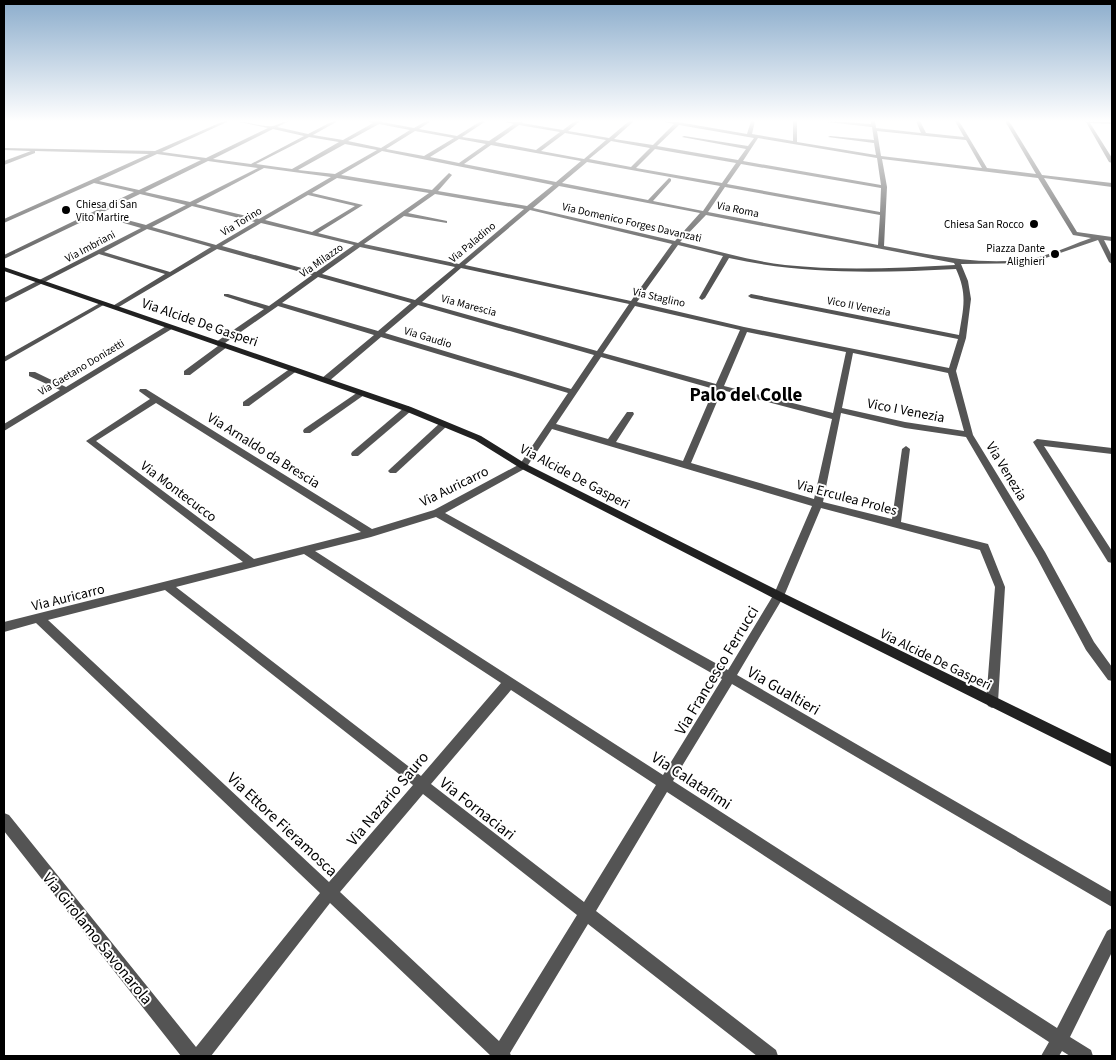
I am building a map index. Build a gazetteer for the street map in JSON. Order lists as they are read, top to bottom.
{
  "streets": {
    "street": [
      "Via Roma",
      "Via Torino",
      "Via Domenico Forges Davanzati",
      "Via Paladino",
      "Via Imbriani",
      "Via Milazzo",
      "Via Staglino",
      "Via Marescia",
      "Vico II Venezia",
      "Via Alcide De Gasperi",
      "Via Gaudio",
      "Via Gaetano Donizetti",
      "Vico I Venezia",
      "Via Arnaldo da Brescia",
      "Via Venezia",
      "Via Auricarro",
      "Via Montecucco",
      "Via Erculea Proles",
      "Via Francesco Ferrucci",
      "Via Gualtieri",
      "Via Calatafimi",
      "Via Nazario Sauro",
      "Via Fornaciari",
      "Via Ettore Fieramosca",
      "Via Girolamo Savonarola"
    ]
  },
  "crossings": [
    ["Via Roma", "Via Paladino"],
    ["Via Roma", "Via Auricarro"],
    ["Via Torino", "Via Domenico Forges Davanzati"],
    ["Via Torino", "Via Staglino"],
    ["Via Torino", "Via Marescia"],
    ["Via Torino", "Via Alcide De Gasperi"],
    ["Via Domenico Forges Davanzati", "Via Paladino"],
    ["Via Domenico Forges Davanzati", "Via Milazzo"],
    ["Via Domenico Forges Davanzati", "Via Auricarro"],
    ["Via Paladino", "Via Staglino"],
    ["Via Paladino", "Via Marescia"],
    ["Via Paladino", "Via Alcide De Gasperi"],
    ["Via Paladino", "Via Gaudio"],
    ["Via Imbriani", "Via Staglino"],
    ["Via Imbriani", "Via Marescia"],
    ["Via Imbriani", "Via Alcide De Gasperi"],
    ["Via Milazzo", "Via Staglino"],
    ["Via Milazzo", "Via Marescia"],
    ["Via Milazzo", "Via Alcide De Gasperi"],
    ["Via Milazzo", "Via Gaudio"],
    ["Via Staglino", "Via Venezia"],
    ["Via Staglino", "Via Auricarro"],
    ["Via Staglino", "Via Francesco Ferrucci"],
    ["Via Marescia", "Vico I Venezia"],
    ["Via Marescia", "Via Auricarro"],
    ["Via Marescia", "Via Francesco Ferrucci"],
    ["Via Alcide De Gasperi", "Via Gaetano Donizetti"],
    ["Via Alcide De Gasperi", "Via Auricarro"],
    ["Via Alcide De Gasperi", "Via Erculea Proles"],
    ["Via Alcide De Gasperi", "Via Francesco Ferrucci"],
    ["Via Gaudio", "Via Auricarro"],
    ["Vico I Venezia", "Via Venezia"],
    ["Vico I Venezia", "Via Francesco Ferrucci"],
    ["Via Arnaldo da Brescia", "Via Auricarro"],
    ["Via Arnaldo da Brescia", "Via Montecucco"],
    ["Via Auricarro", "Via Montecucco"],
    ["Via Auricarro", "Via Erculea Proles"],
    ["Via Auricarro", "Via Gualtieri"],
    ["Via Auricarro", "Via Calatafimi"],
    ["Via Auricarro", "Via Fornaciari"],
    ["Via Auricarro", "Via Ettore Fieramosca"],
    ["Via Erculea Proles", "Via Francesco Ferrucci"],
    ["Via Francesco Ferrucci", "Via Gualtieri"],
    ["Via Francesco Ferrucci", "Via Calatafimi"],
    ["Via Francesco Ferrucci", "Via Fornaciari"],
    ["Via Francesco Ferrucci", "Via Ettore Fieramosca"],
    ["Via Calatafimi", "Via Nazario Sauro"],
    ["Via Nazario Sauro", "Via Fornaciari"],
    ["Via Nazario Sauro", "Via Ettore Fieramosca"]
  ],
  "districts": ["Palo del Colle"],
  "places": ["Chiesa di San Vito Martire", "Chiesa San Rocco", "Piazza Dante Alighieri"]
}
